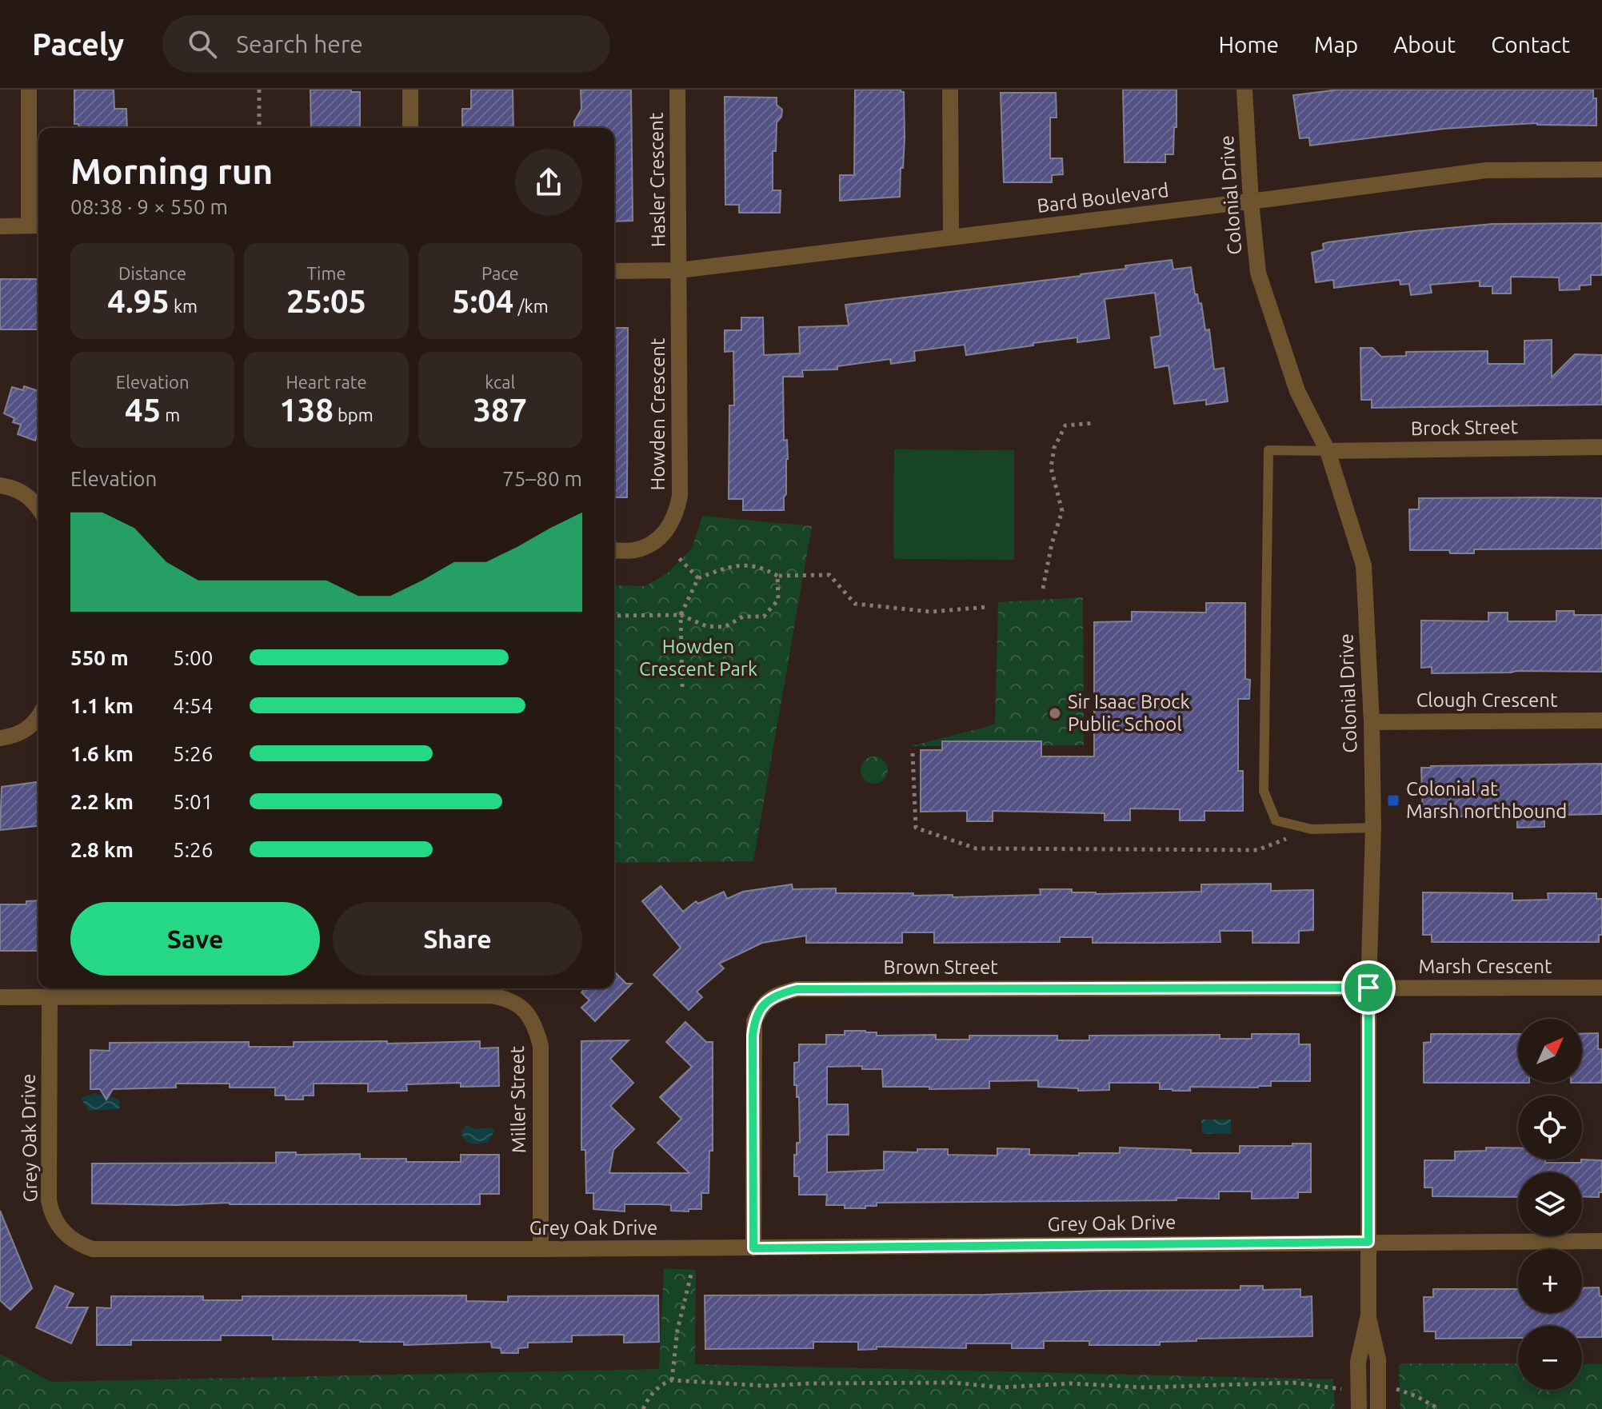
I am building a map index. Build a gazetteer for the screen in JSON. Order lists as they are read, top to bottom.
{
  "streets": {
    "street": [
      "Hasler Crescent",
      "Colonial Drive",
      "Bard Boulevard",
      "Howden Crescent",
      "Brock Street",
      "Clough Crescent",
      "Marsh Crescent",
      "Brown Street",
      "Miller Street",
      "Grey Oak Drive"
    ]
  },
  "crossings": [
    ["Hasler Crescent", "Bard Boulevard"],
    ["Hasler Crescent", "Howden Crescent"],
    ["Colonial Drive", "Bard Boulevard"],
    ["Colonial Drive", "Brock Street"],
    ["Colonial Drive", "Clough Crescent"],
    ["Colonial Drive", "Marsh Crescent"],
    ["Colonial Drive", "Brown Street"],
    ["Colonial Drive", "Grey Oak Drive"],
    ["Bard Boulevard", "Howden Crescent"],
    ["Marsh Crescent", "Brown Street"],
    ["Brown Street", "Grey Oak Drive"],
    ["Miller Street", "Grey Oak Drive"]
  ],
  "parks": ["Howden Crescent Park"],
  "places": {
    "other": ["Sir Isaac Brock Public School"],
    "transit": ["Colonial at Marsh northbound"]
  },
  "north": "top right",
  "page": {
    "header": "Pacely",
    "search": "Search here",
    "nav": [
      "Home",
      "Map",
      "About",
      "Contact"
    ],
    "heading": ["Morning run", "08:38 · 9 × 550 m"],
    "stats": [
      ["Distance", "4.95 km"],
      ["Time", "25:05"],
      ["Pace", "5:04 /km"],
      ["Elevation", "45 m"],
      ["Heart rate", "138 bpm"],
      ["kcal", "387"]
    ],
    "chart": ["Elevation", "75–80 m"],
    "list": [
      {
        "name": "550 m",
        "note": "5:00"
      },
      {
        "name": "1.1 km",
        "note": "4:54"
      },
      {
        "name": "1.6 km",
        "note": "5:26"
      },
      {
        "name": "2.2 km",
        "note": "5:01"
      },
      {
        "name": "2.8 km",
        "note": "5:26"
      }
    ],
    "buttons": ["Save", "Share"],
    "map_buttons": ["+", "−"]
  }
}
